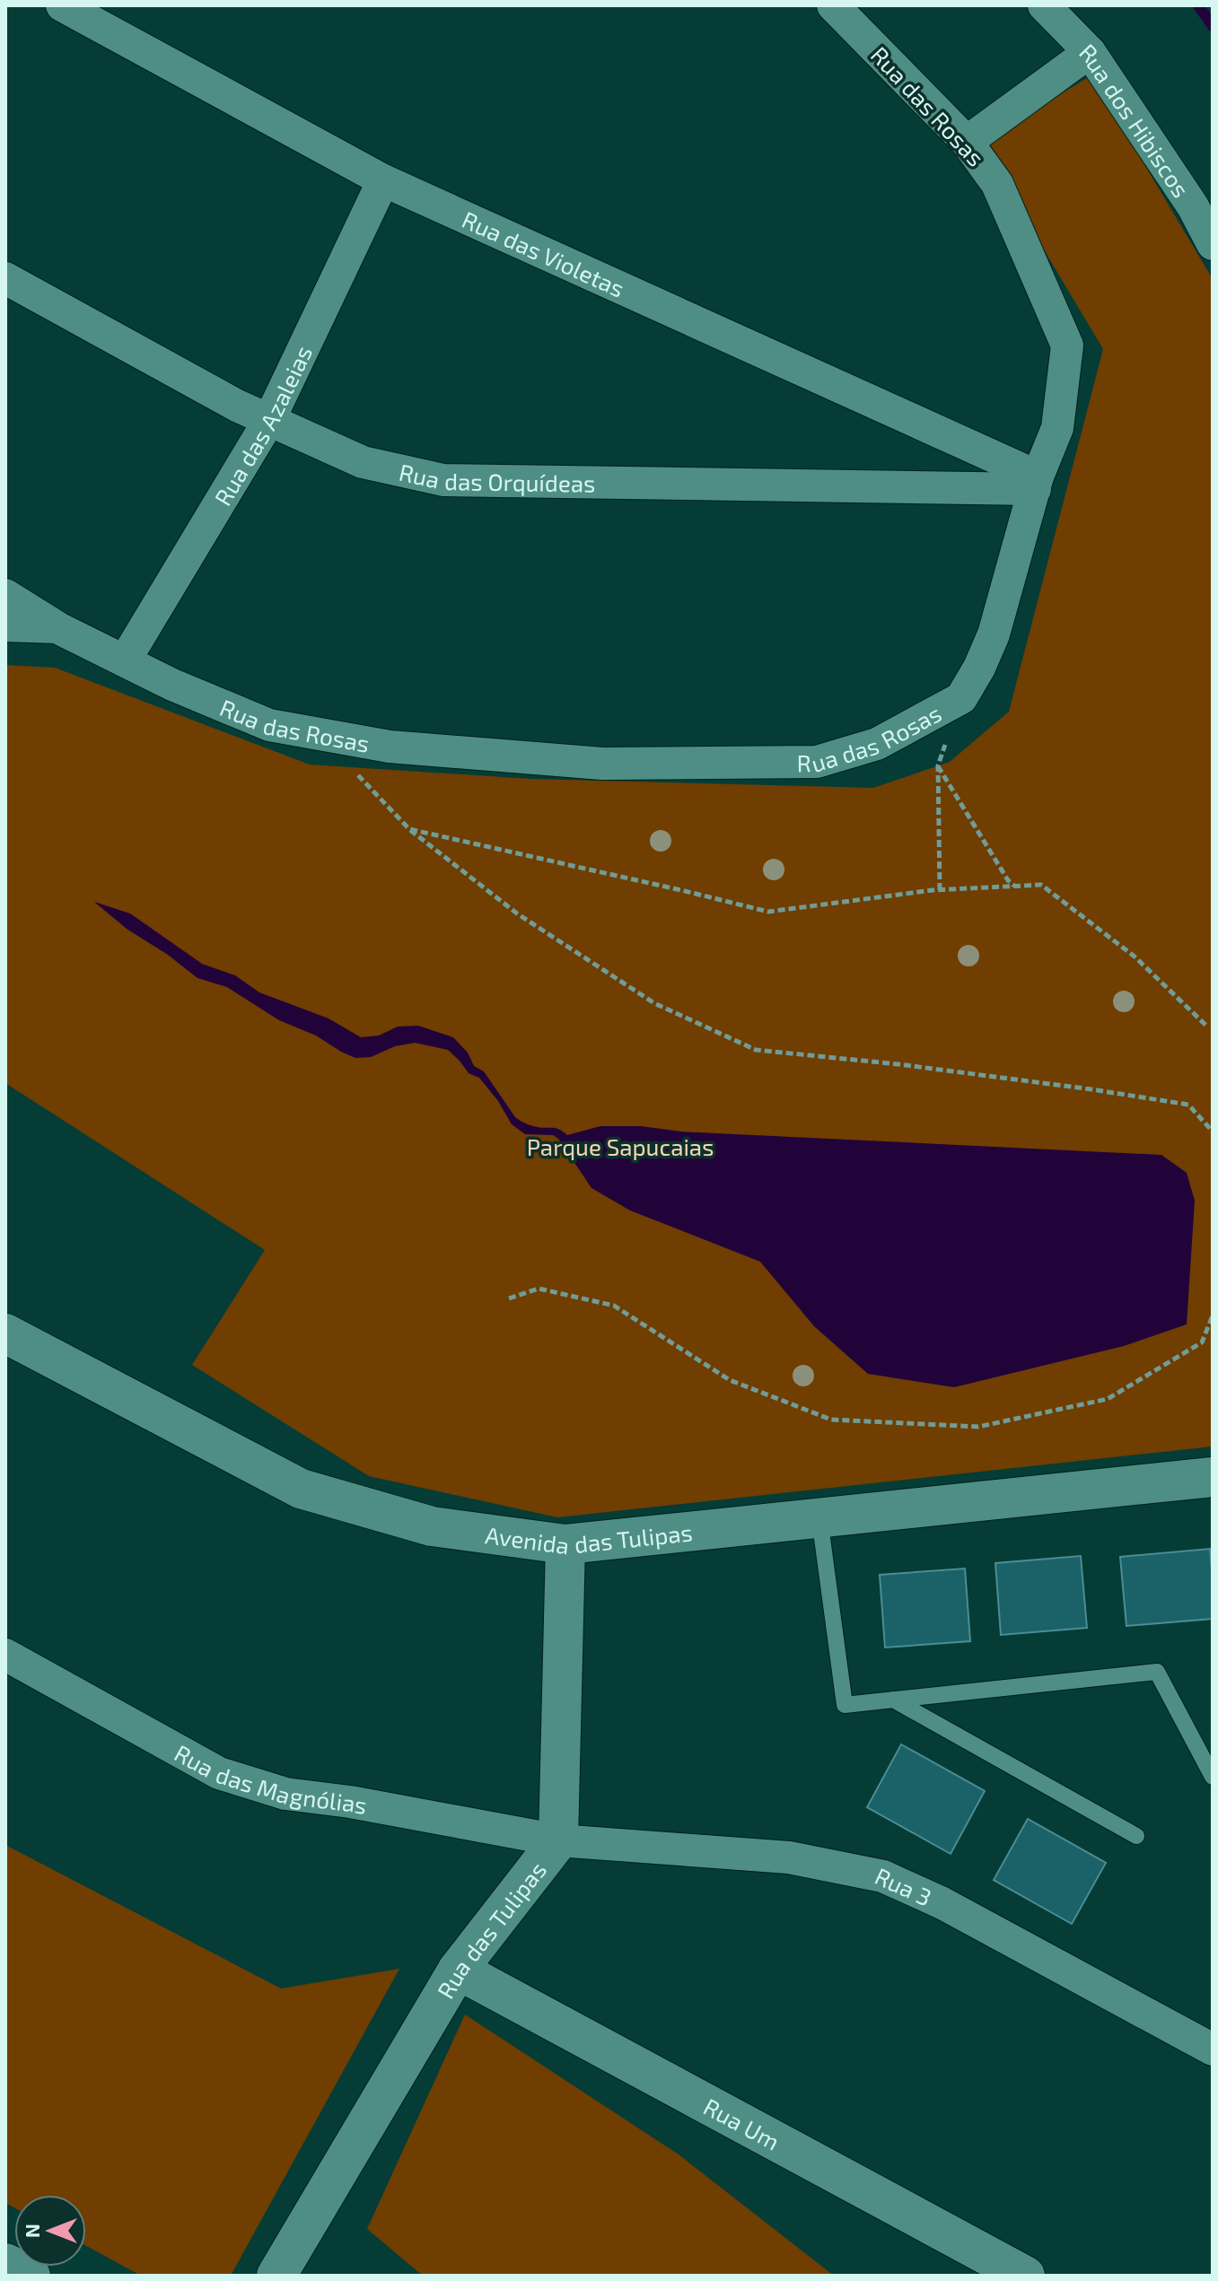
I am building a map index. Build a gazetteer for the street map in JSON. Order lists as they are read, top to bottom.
{
  "streets": {
    "street": [
      "Rua das Rosas",
      "Rua dos Hibiscos",
      "Rua das Violetas",
      "Rua das Azaleias",
      "Rua das Orquídeas",
      "Avenida das Tulipas",
      "Rua das Magnólias",
      "Rua 3",
      "Rua das Tulipas",
      "Rua Um"
    ]
  },
  "crossings": [
    ["Rua das Rosas", "Rua das Violetas"],
    ["Rua das Rosas", "Rua das Azaleias"],
    ["Rua das Rosas", "Rua das Orquídeas"],
    ["Rua das Violetas", "Rua das Azaleias"],
    ["Rua das Violetas", "Rua das Orquídeas"],
    ["Rua das Azaleias", "Rua das Orquídeas"],
    ["Avenida das Tulipas", "Rua das Tulipas"],
    ["Rua das Magnólias", "Rua 3"],
    ["Rua das Magnólias", "Rua das Tulipas"],
    ["Rua 3", "Rua das Tulipas"],
    ["Rua das Tulipas", "Rua Um"]
  ],
  "parks": ["Parque Sapucaias"],
  "north": "left"
}
